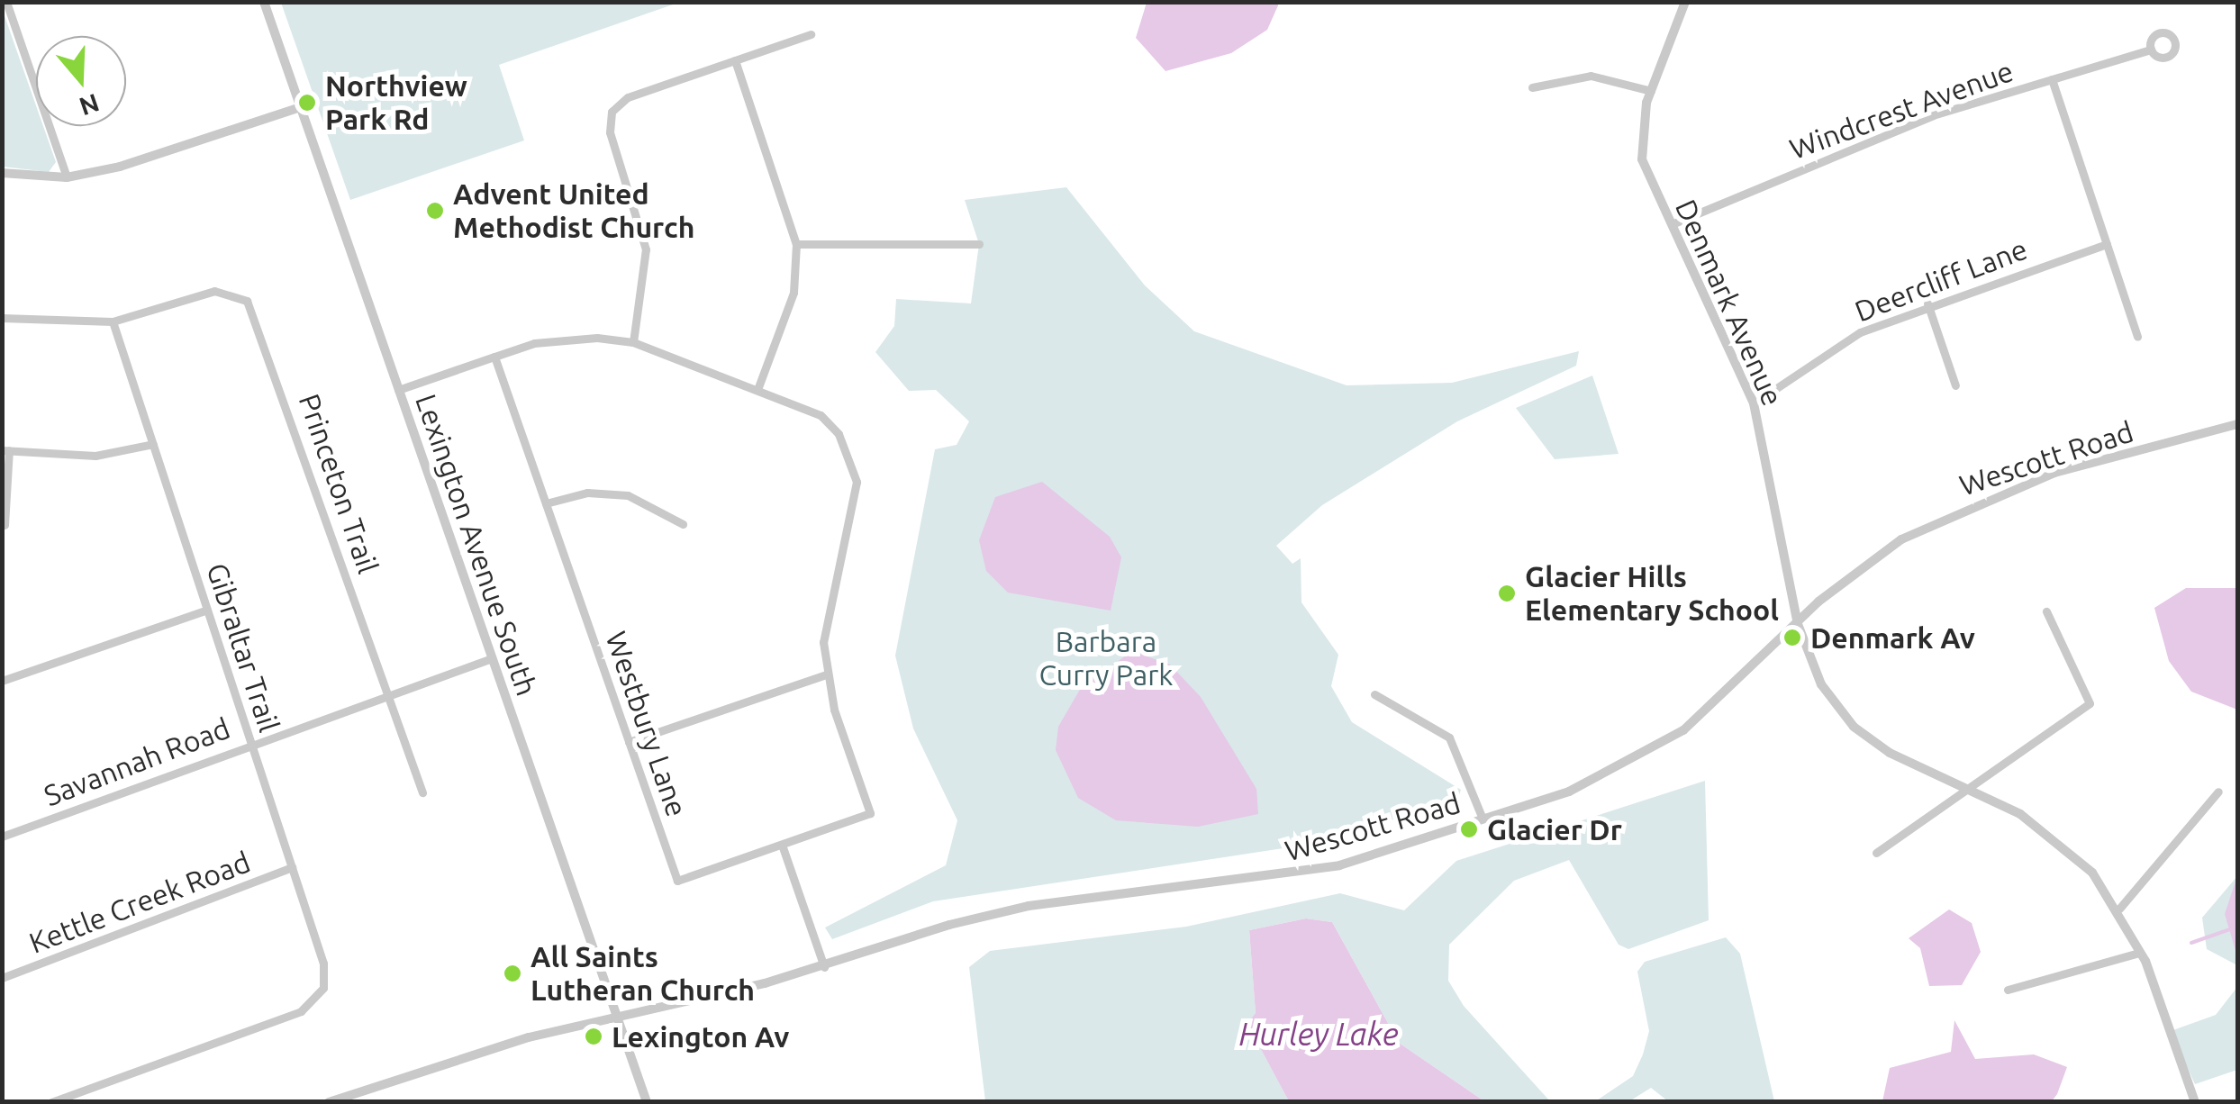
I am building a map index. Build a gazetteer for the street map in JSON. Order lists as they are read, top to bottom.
{
  "streets": {
    "street": [
      "Windcrest Avenue",
      "Deercliff Lane",
      "Denmark Avenue",
      "Wescott Road",
      "Princeton Trail",
      "Lexington Avenue South",
      "Gibraltar Trail",
      "Westbury Lane",
      "Savannah Road",
      "Kettle Creek Road"
    ]
  },
  "crossings": [
    ["Windcrest Avenue", "Denmark Avenue"],
    ["Deercliff Lane", "Denmark Avenue"],
    ["Denmark Avenue", "Wescott Road"],
    ["Wescott Road", "Lexington Avenue South"],
    ["Princeton Trail", "Gibraltar Trail"],
    ["Princeton Trail", "Savannah Road"],
    ["Lexington Avenue South", "Savannah Road"],
    ["Gibraltar Trail", "Savannah Road"],
    ["Gibraltar Trail", "Kettle Creek Road"]
  ],
  "water": ["Hurley Lake"],
  "parks": ["Barbara Curry Park"],
  "places": [
    "Northview Park Rd",
    "Advent United Methodist Church",
    "Glacier Hills Elementary School",
    "Denmark Av",
    "Glacier Dr",
    "All Saints Lutheran Church",
    "Lexington Av"
  ],
  "north": "bottom"
}
